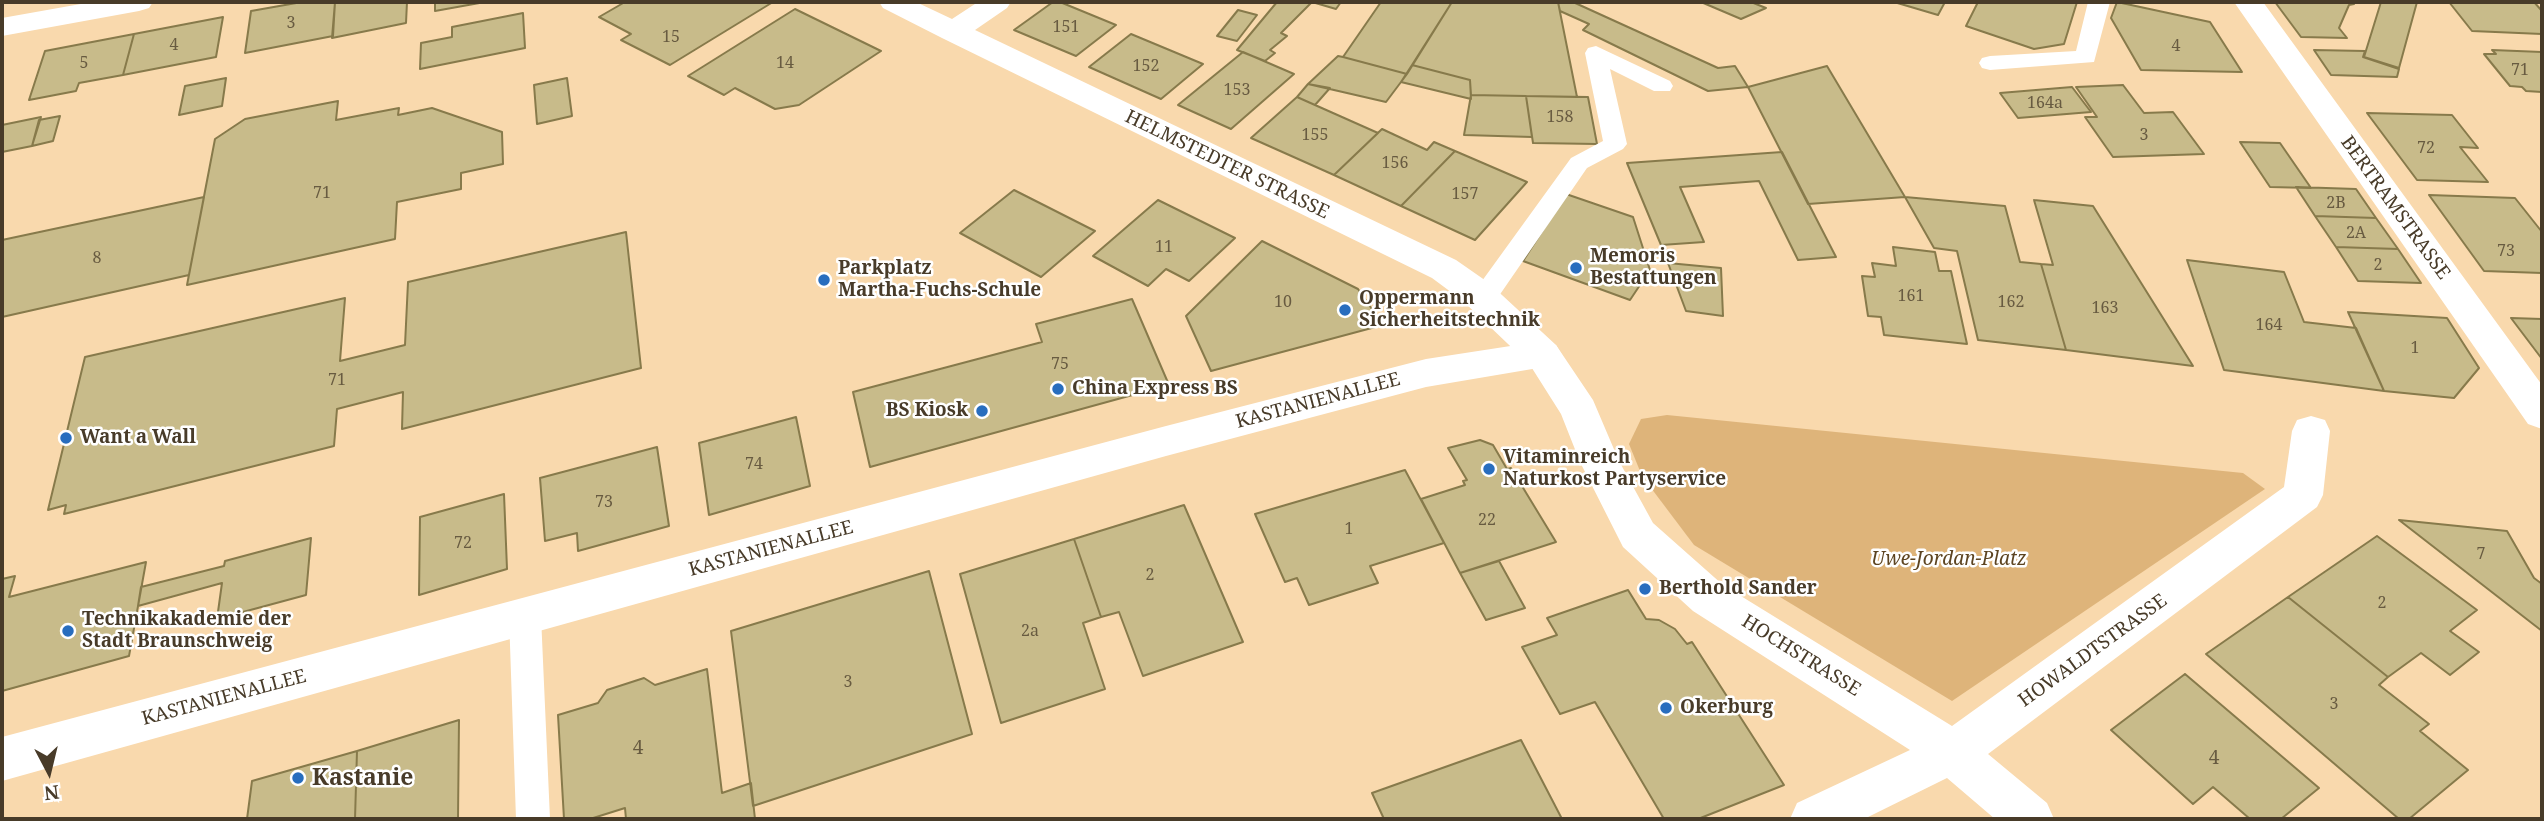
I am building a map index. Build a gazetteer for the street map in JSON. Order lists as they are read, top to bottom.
{
  "streets": {
    "street": [
      "HELMSTEDTER STRASSE",
      "BERTRAMSTRASSE",
      "KASTANIENALLEE",
      "HOWALDTSTRASSE",
      "HOCHSTRASSE"
    ]
  },
  "crossings": [
    ["HELMSTEDTER STRASSE", "KASTANIENALLEE"],
    ["HELMSTEDTER STRASSE", "HOCHSTRASSE"],
    ["KASTANIENALLEE", "HOCHSTRASSE"],
    ["HOWALDTSTRASSE", "HOCHSTRASSE"]
  ],
  "parks": ["Uwe-Jordan-Platz"],
  "places": [
    "Memoris Bestattungen",
    "Parkplatz Martha-Fuchs-Schule",
    "Oppermann Sicherheitstechnik",
    "China Express BS",
    "BS Kiosk",
    "Want a Wall",
    "Vitaminreich Naturkost Partyservice",
    "Berthold Sander",
    "Technikakademie der Stadt Braunschweig",
    "Okerburg",
    "Kastanie"
  ],
  "house_numbers": [
    "3",
    "151",
    "15",
    "4",
    "4",
    "5",
    "14",
    "152",
    "71",
    "153",
    "164a",
    "158",
    "155",
    "3",
    "72",
    "156",
    "71",
    "157",
    "2B",
    "2A",
    "11",
    "73",
    "8",
    "2",
    "161",
    "10",
    "162",
    "163",
    "164",
    "1",
    "75",
    "71",
    "74",
    "73",
    "22",
    "1",
    "72",
    "7",
    "2",
    "2",
    "2a",
    "3",
    "3",
    "4",
    "4"
  ],
  "north": "bottom"
}
